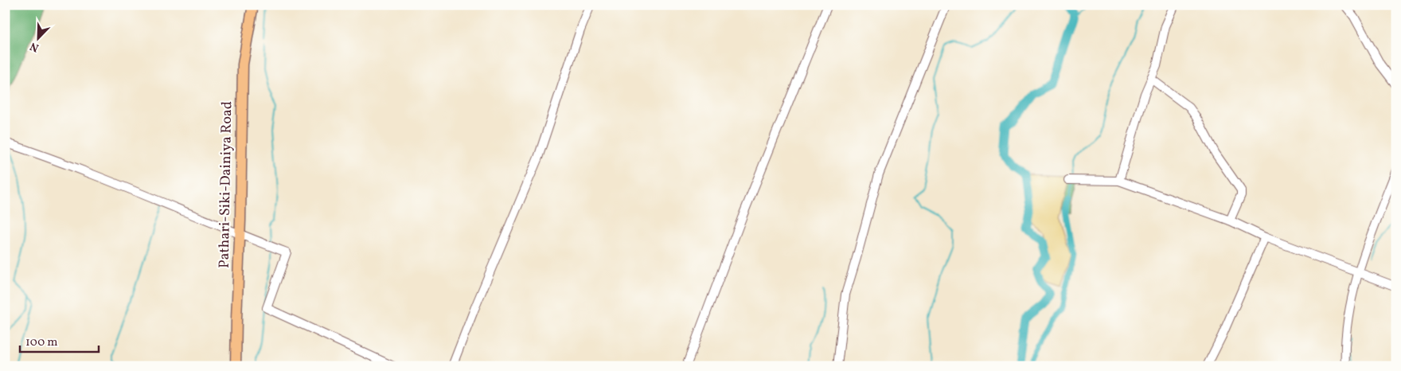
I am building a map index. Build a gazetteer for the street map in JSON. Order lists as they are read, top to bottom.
{
  "streets": {
    "main road": ["Pathari-Siki-Dainiya Road"]
  },
  "scale_bar": "100 m",
  "north": "bottom left"
}
